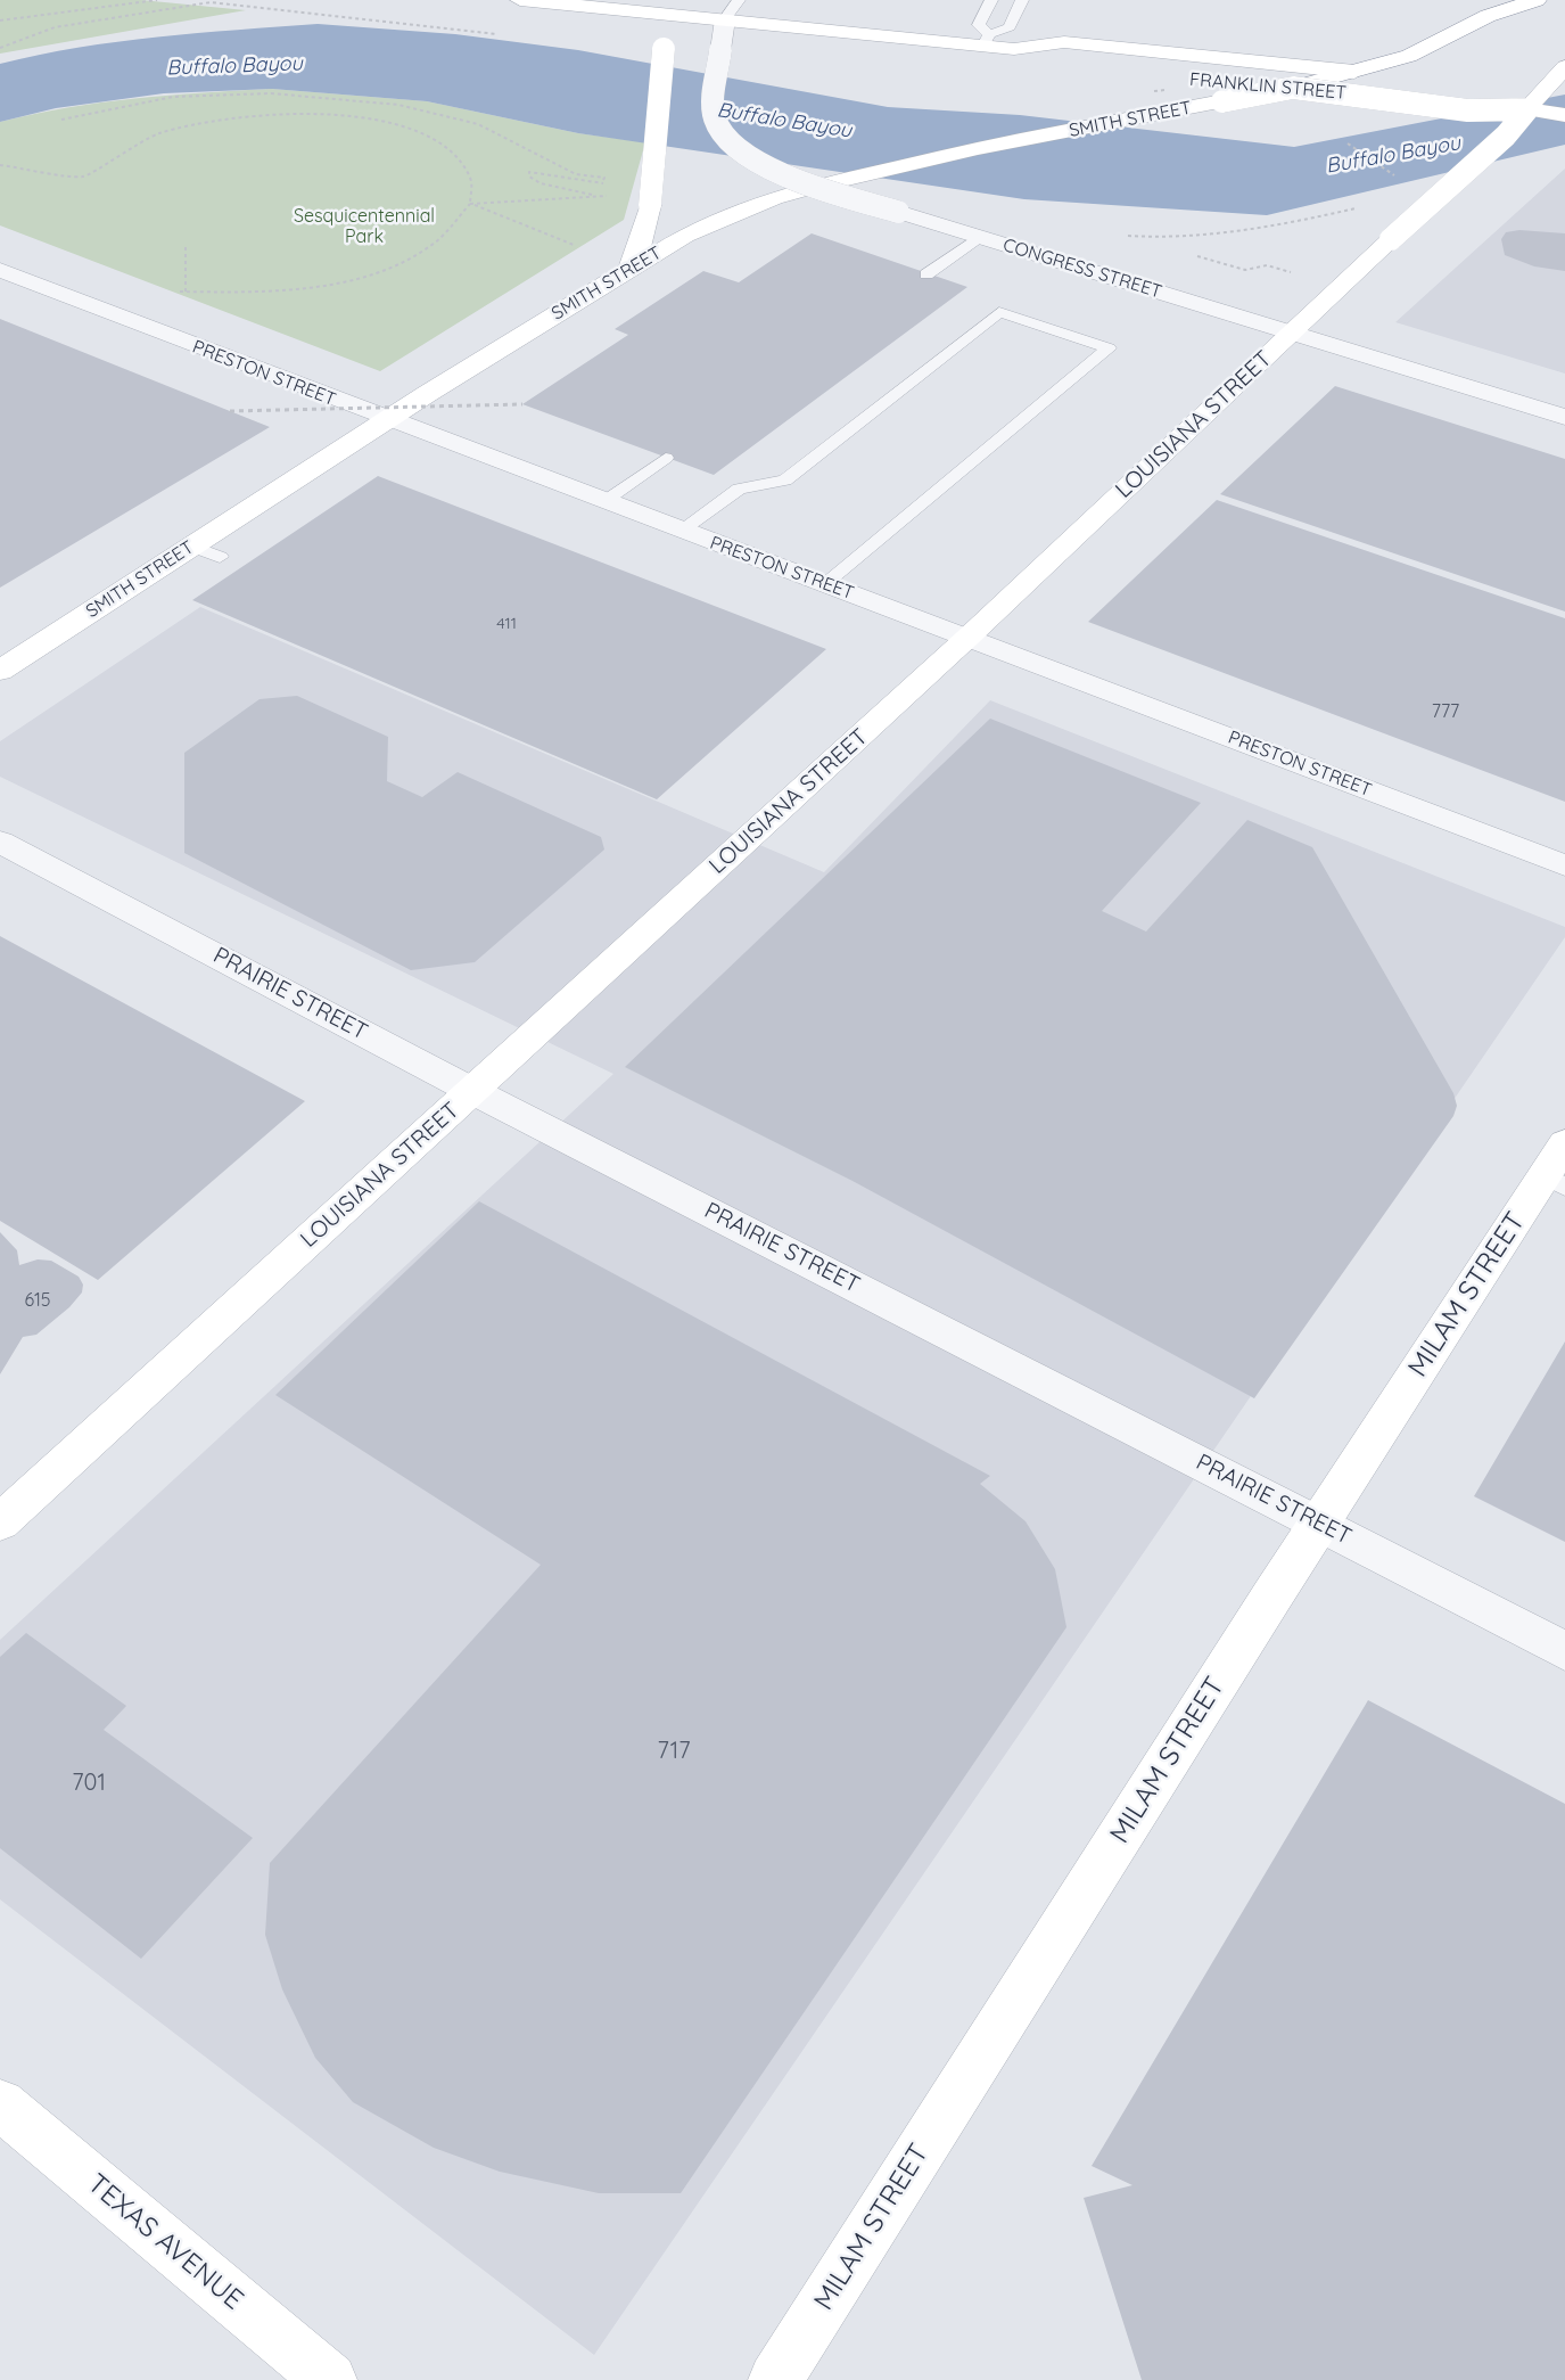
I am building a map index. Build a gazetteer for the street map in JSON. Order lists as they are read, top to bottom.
{
  "streets": {
    "main road": [
      "FRANKLIN STREET",
      "SMITH STREET",
      "LOUISIANA STREET",
      "MILAM STREET",
      "TEXAS AVENUE"
    ],
    "street": ["CONGRESS STREET", "PRESTON STREET", "PRAIRIE STREET"]
  },
  "crossings": [
    ["FRANKLIN STREET", "SMITH STREET"],
    ["FRANKLIN STREET", "CONGRESS STREET"],
    ["FRANKLIN STREET", "LOUISIANA STREET"],
    ["SMITH STREET", "CONGRESS STREET"],
    ["SMITH STREET", "PRESTON STREET"],
    ["CONGRESS STREET", "LOUISIANA STREET"],
    ["PRESTON STREET", "LOUISIANA STREET"],
    ["LOUISIANA STREET", "PRAIRIE STREET"],
    ["PRAIRIE STREET", "MILAM STREET"]
  ],
  "water": ["Buffalo Bayou"],
  "parks": ["Sesquicentennial Park"],
  "house_numbers": [
    "411",
    "777",
    "615",
    "717",
    "701"
  ]
}
